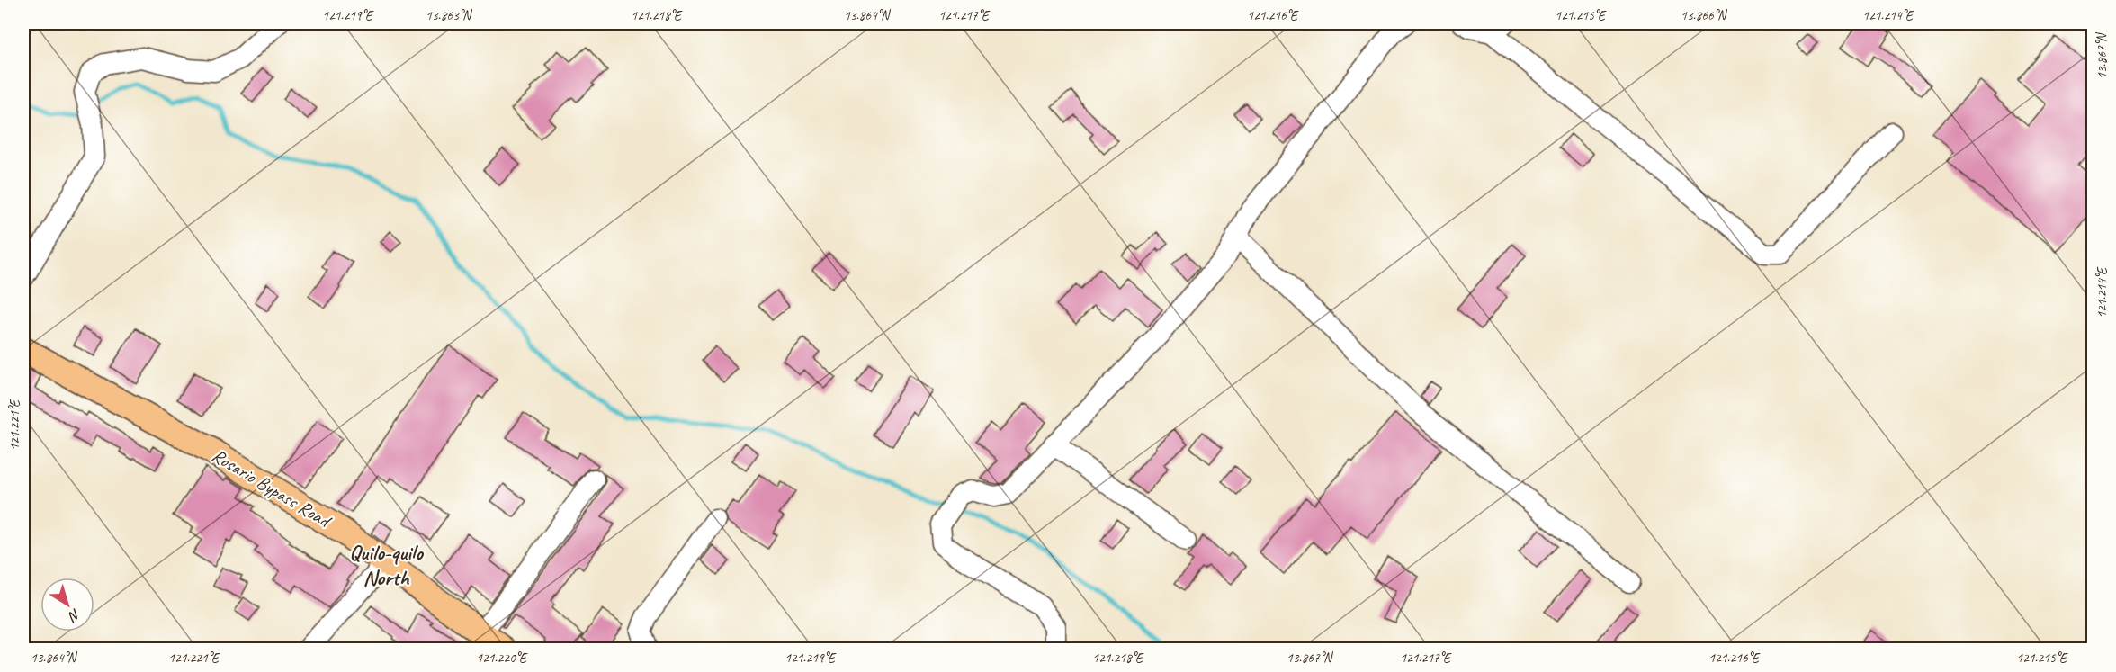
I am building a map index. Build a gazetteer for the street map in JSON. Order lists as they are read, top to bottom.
{
  "streets": {
    "main road": ["Rosario Bypass Road"]
  },
  "districts": ["Quilo-quilo North"],
  "north": "bottom right",
  "coordinates": [
    "121.219°E",
    "13.863°N",
    "121.218°E",
    "13.864°N",
    "121.217°E",
    "121.216°E",
    "121.215°E",
    "13.866°N",
    "121.214°E",
    "13.867°N",
    "121.221°E",
    "121.220°E"
  ]
}
